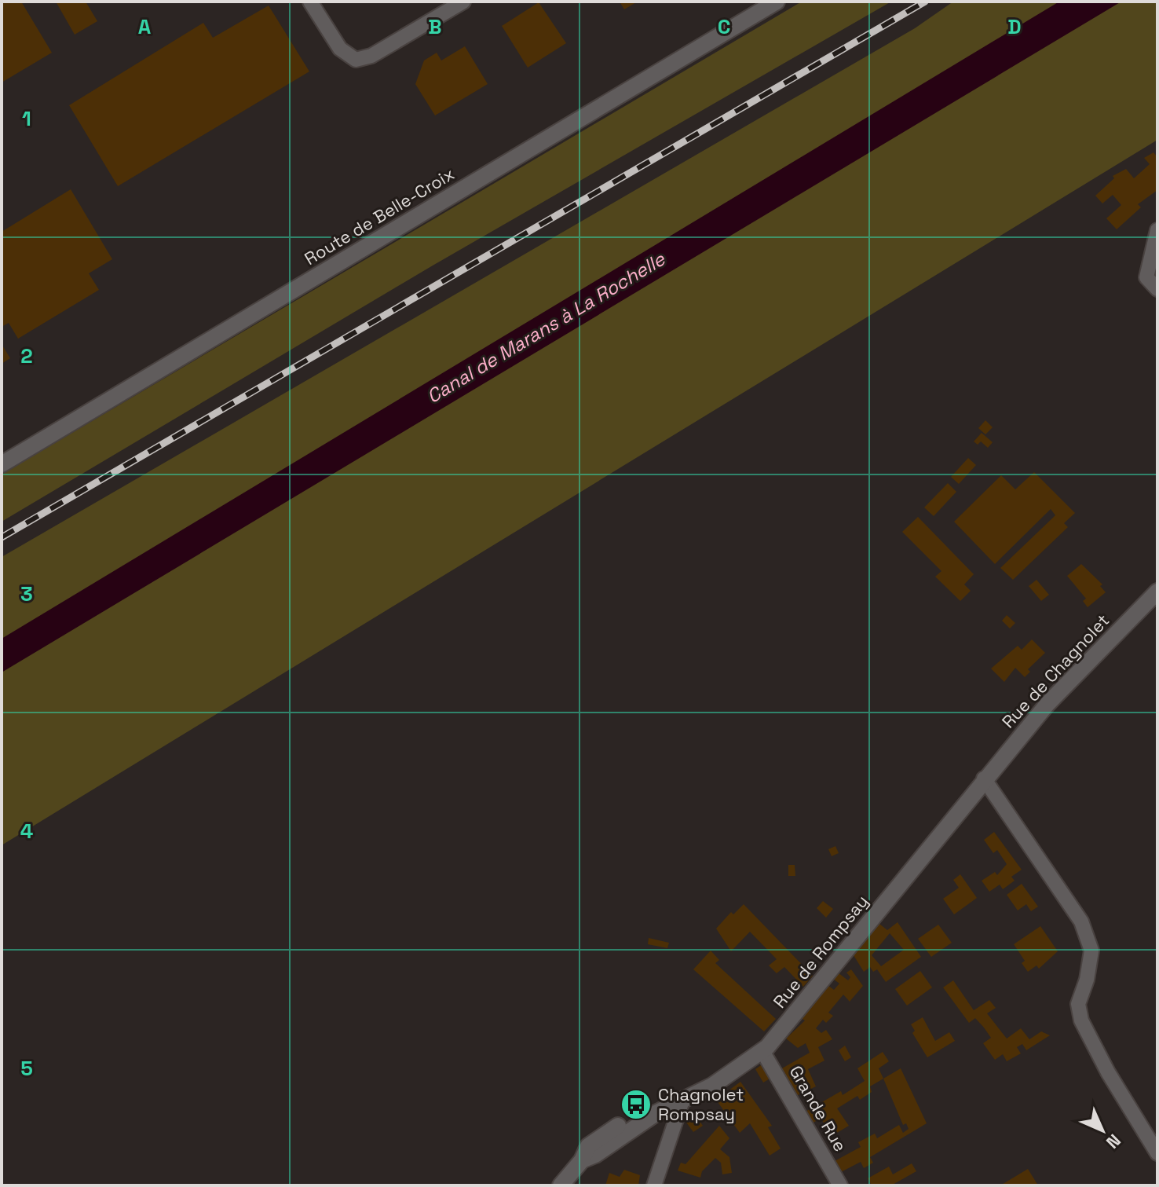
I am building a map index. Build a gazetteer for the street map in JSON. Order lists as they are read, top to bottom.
{
  "streets": {
    "street": [
      "Route de Belle-Croix",
      "Rue de Chagnolet",
      "Rue de Rompsay",
      "Grande Rue"
    ]
  },
  "crossings": [
    ["Rue de Chagnolet", "Rue de Rompsay"],
    ["Rue de Rompsay", "Grande Rue"]
  ],
  "water": ["Canal de Marans à La Rochelle"],
  "places": {
    "bus stop": ["Chagnolet Rompsay"]
  },
  "north": "bottom right",
  "grid": {
    "columns": [
      "A",
      "B",
      "C",
      "D"
    ],
    "rows": [
      "1",
      "2",
      "3",
      "4",
      "5"
    ]
  }
}
